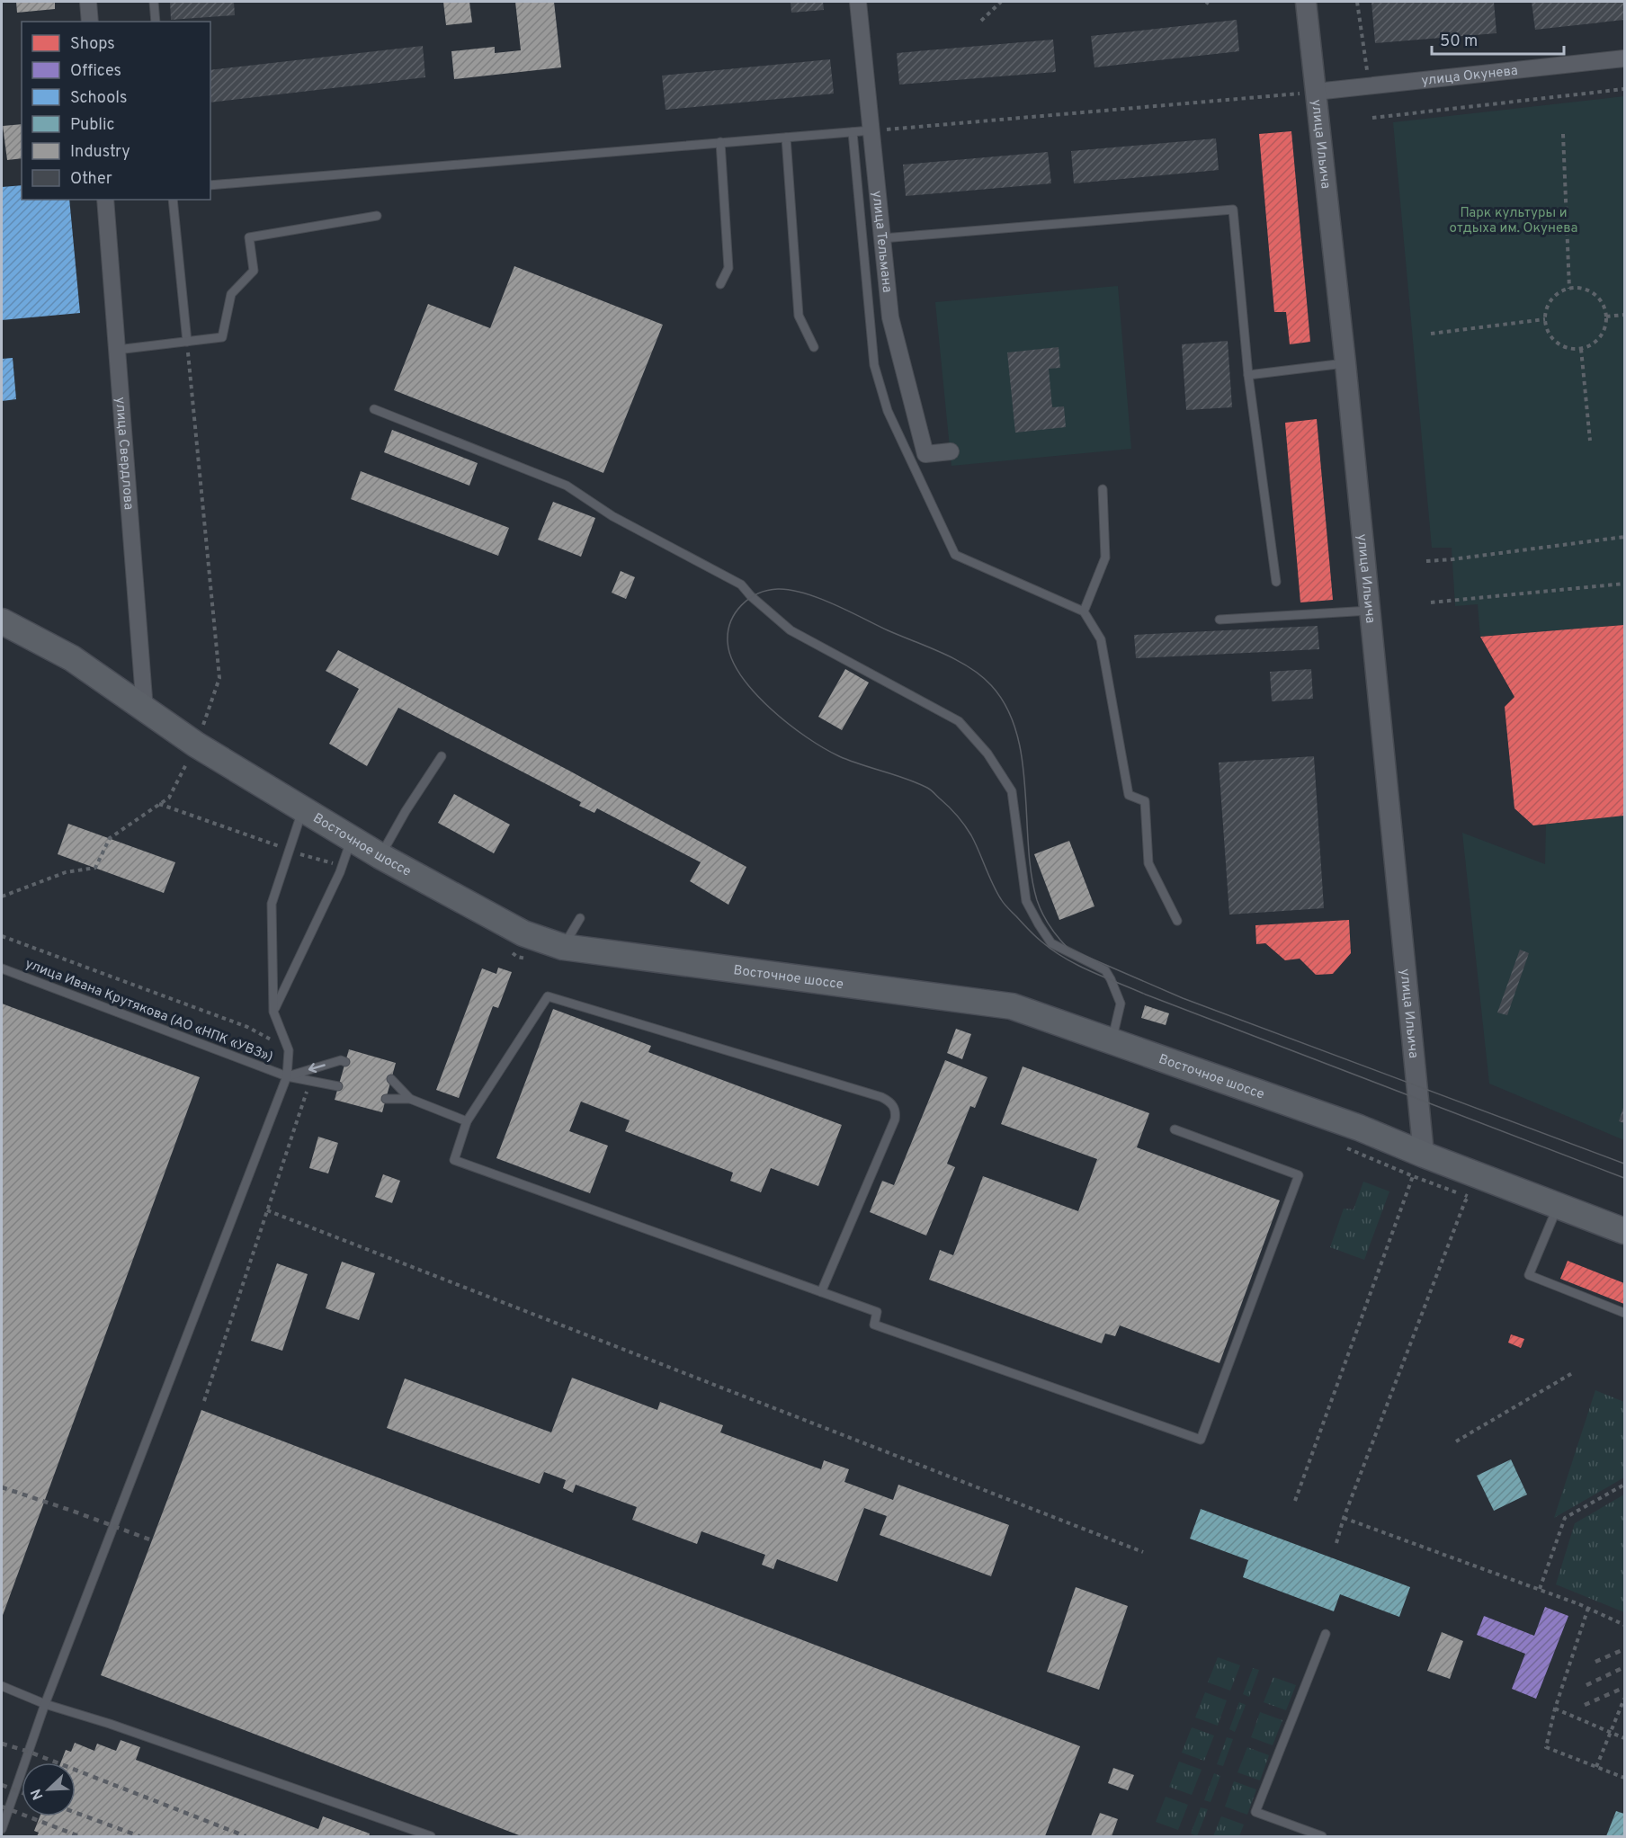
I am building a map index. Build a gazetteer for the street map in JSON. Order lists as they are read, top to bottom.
{
  "streets": {
    "main road": ["Восточное шоссе"],
    "street": [
      "улица Окунева",
      "улица Ильича",
      "улица Тельмана",
      "улица Свердлова"
    ],
    "lane": ["улица Ивана Крутякова (АО «НПК «УВЗ»)"]
  },
  "crossings": [
    ["улица Окунева", "улица Ильича"],
    ["улица Ильича", "Восточное шоссе"],
    ["улица Свердлова", "Восточное шоссе"]
  ],
  "parks": ["Парк культуры и отдыха им. Окунева"],
  "legend": [
    "Shops",
    "Offices",
    "Schools",
    "Public",
    "Industry",
    "Other"
  ],
  "scale_bar": "50 m",
  "north": "bottom left"
}
